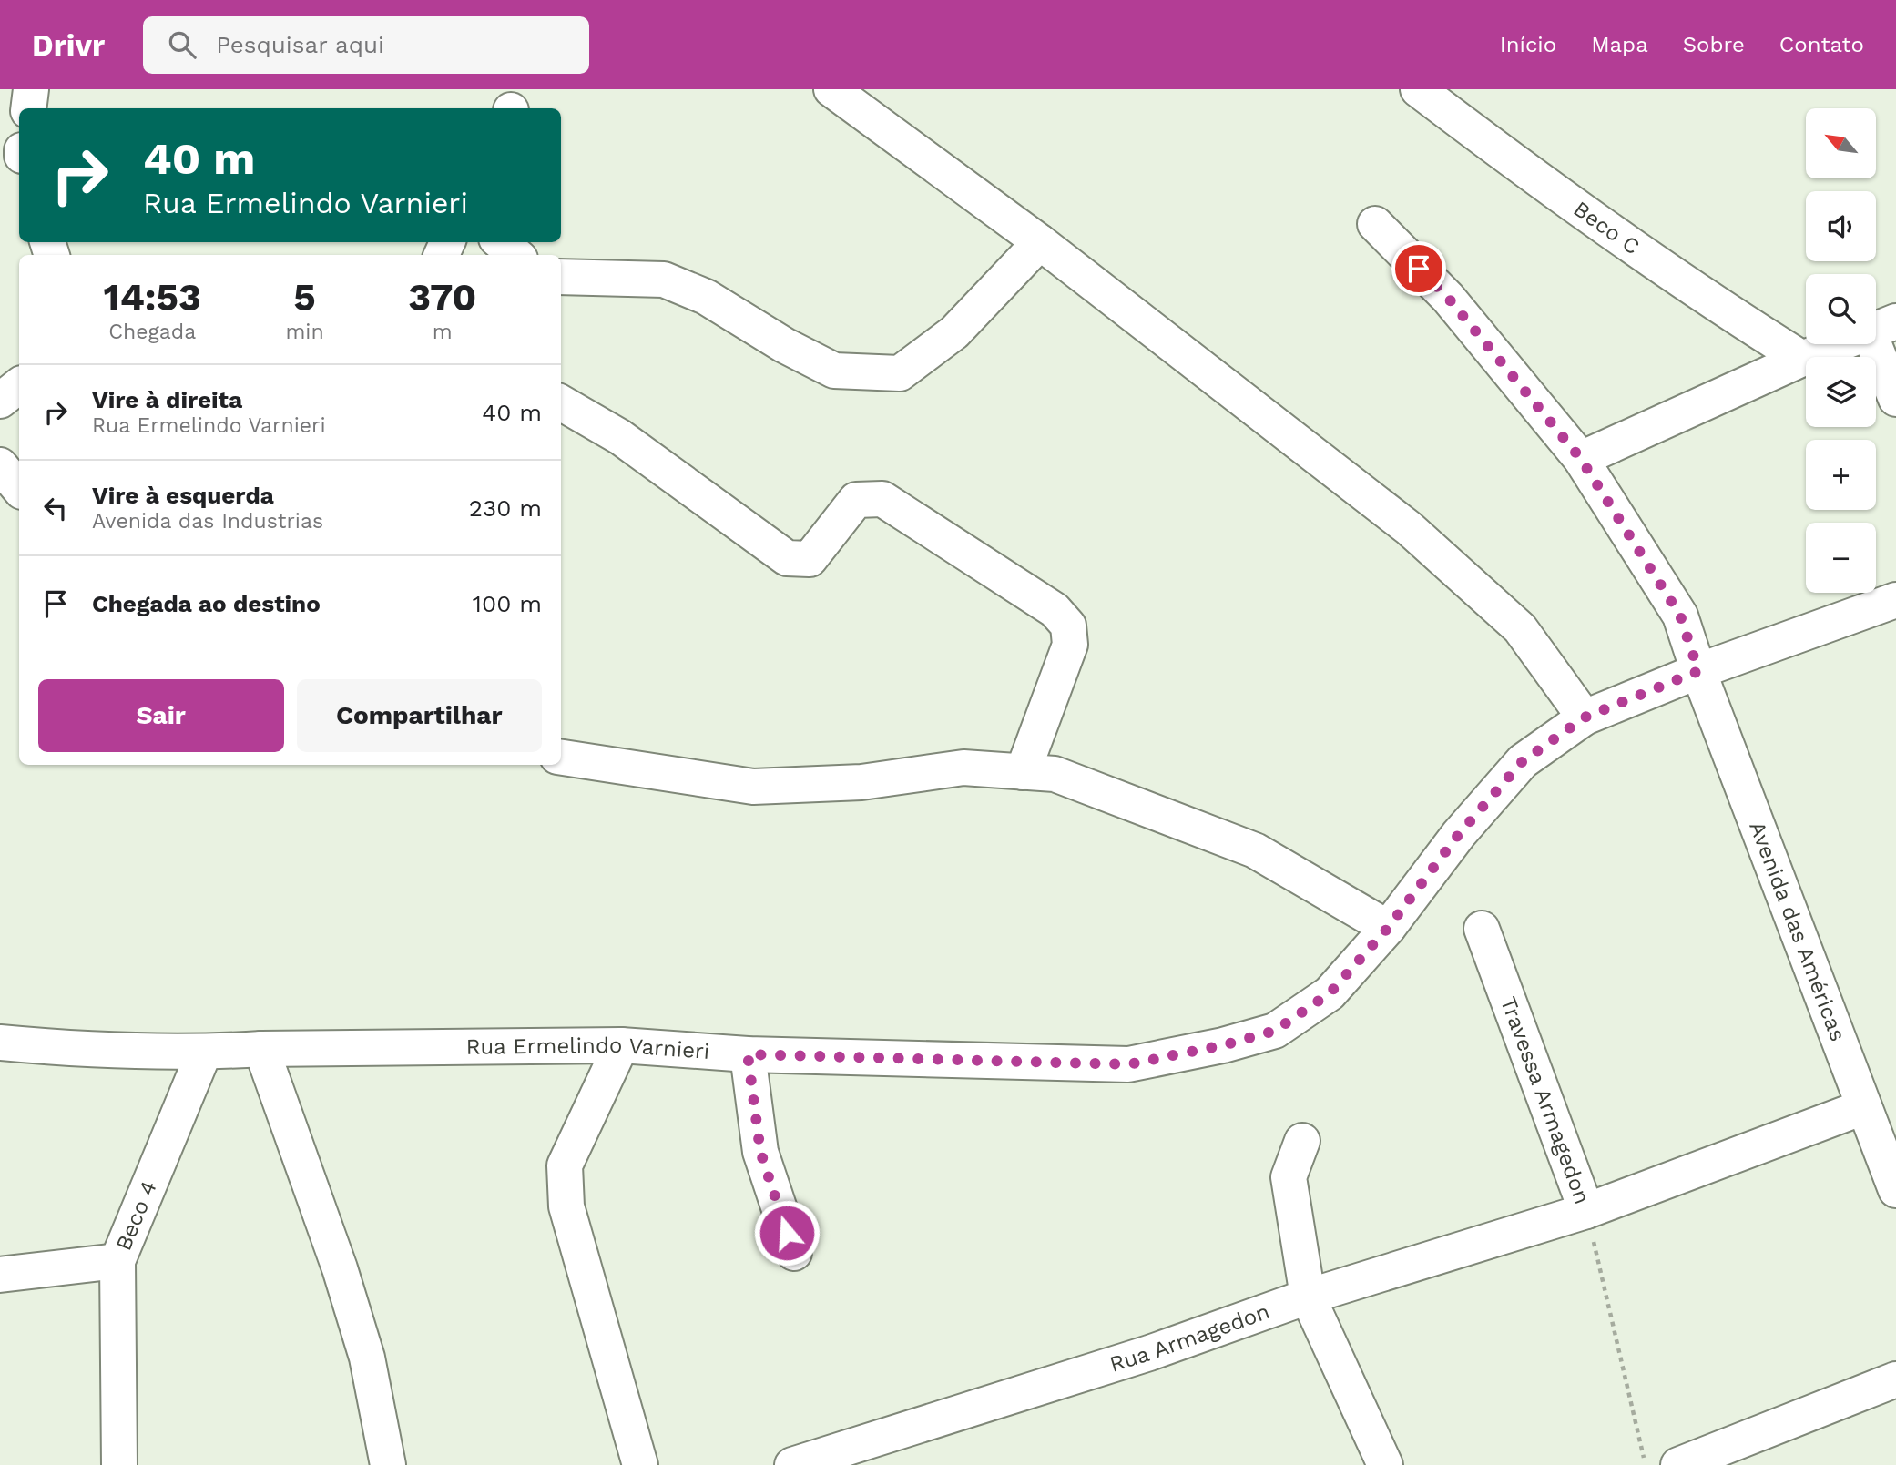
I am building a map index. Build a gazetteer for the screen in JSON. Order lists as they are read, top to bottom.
{
  "streets": {
    "street": [
      "Beco C",
      "Avenida das Américas",
      "Rua Ermelindo Varnieri",
      "Travessa Armagedon",
      "Beco 4",
      "Rua Armagedon"
    ]
  },
  "crossings": [
    ["Avenida das Américas", "Rua Ermelindo Varnieri"],
    ["Avenida das Américas", "Travessa Armagedon"],
    ["Rua Ermelindo Varnieri", "Beco 4"],
    ["Travessa Armagedon", "Rua Armagedon"]
  ],
  "north": "top left",
  "page": {
    "header": "Drivr",
    "search": "Pesquisar aqui",
    "nav": [
      "Início",
      "Mapa",
      "Sobre",
      "Contato"
    ],
    "map_buttons": ["+", "−"],
    "turn": ["40 m", "Rua Ermelindo Varnieri"],
    "eta": [
      "14:53",
      "Chegada",
      "5",
      "min",
      "370",
      "m"
    ],
    "list": [
      {
        "name": "Vire à direita",
        "note": "Rua Ermelindo Varnieri",
        "value": "40 m"
      },
      {
        "name": "Vire à esquerda",
        "note": "Avenida das Industrias",
        "value": "230 m"
      },
      {
        "name": "Chegada ao destino",
        "value": "100 m"
      }
    ],
    "buttons": ["Sair", "Compartilhar"]
  }
}
